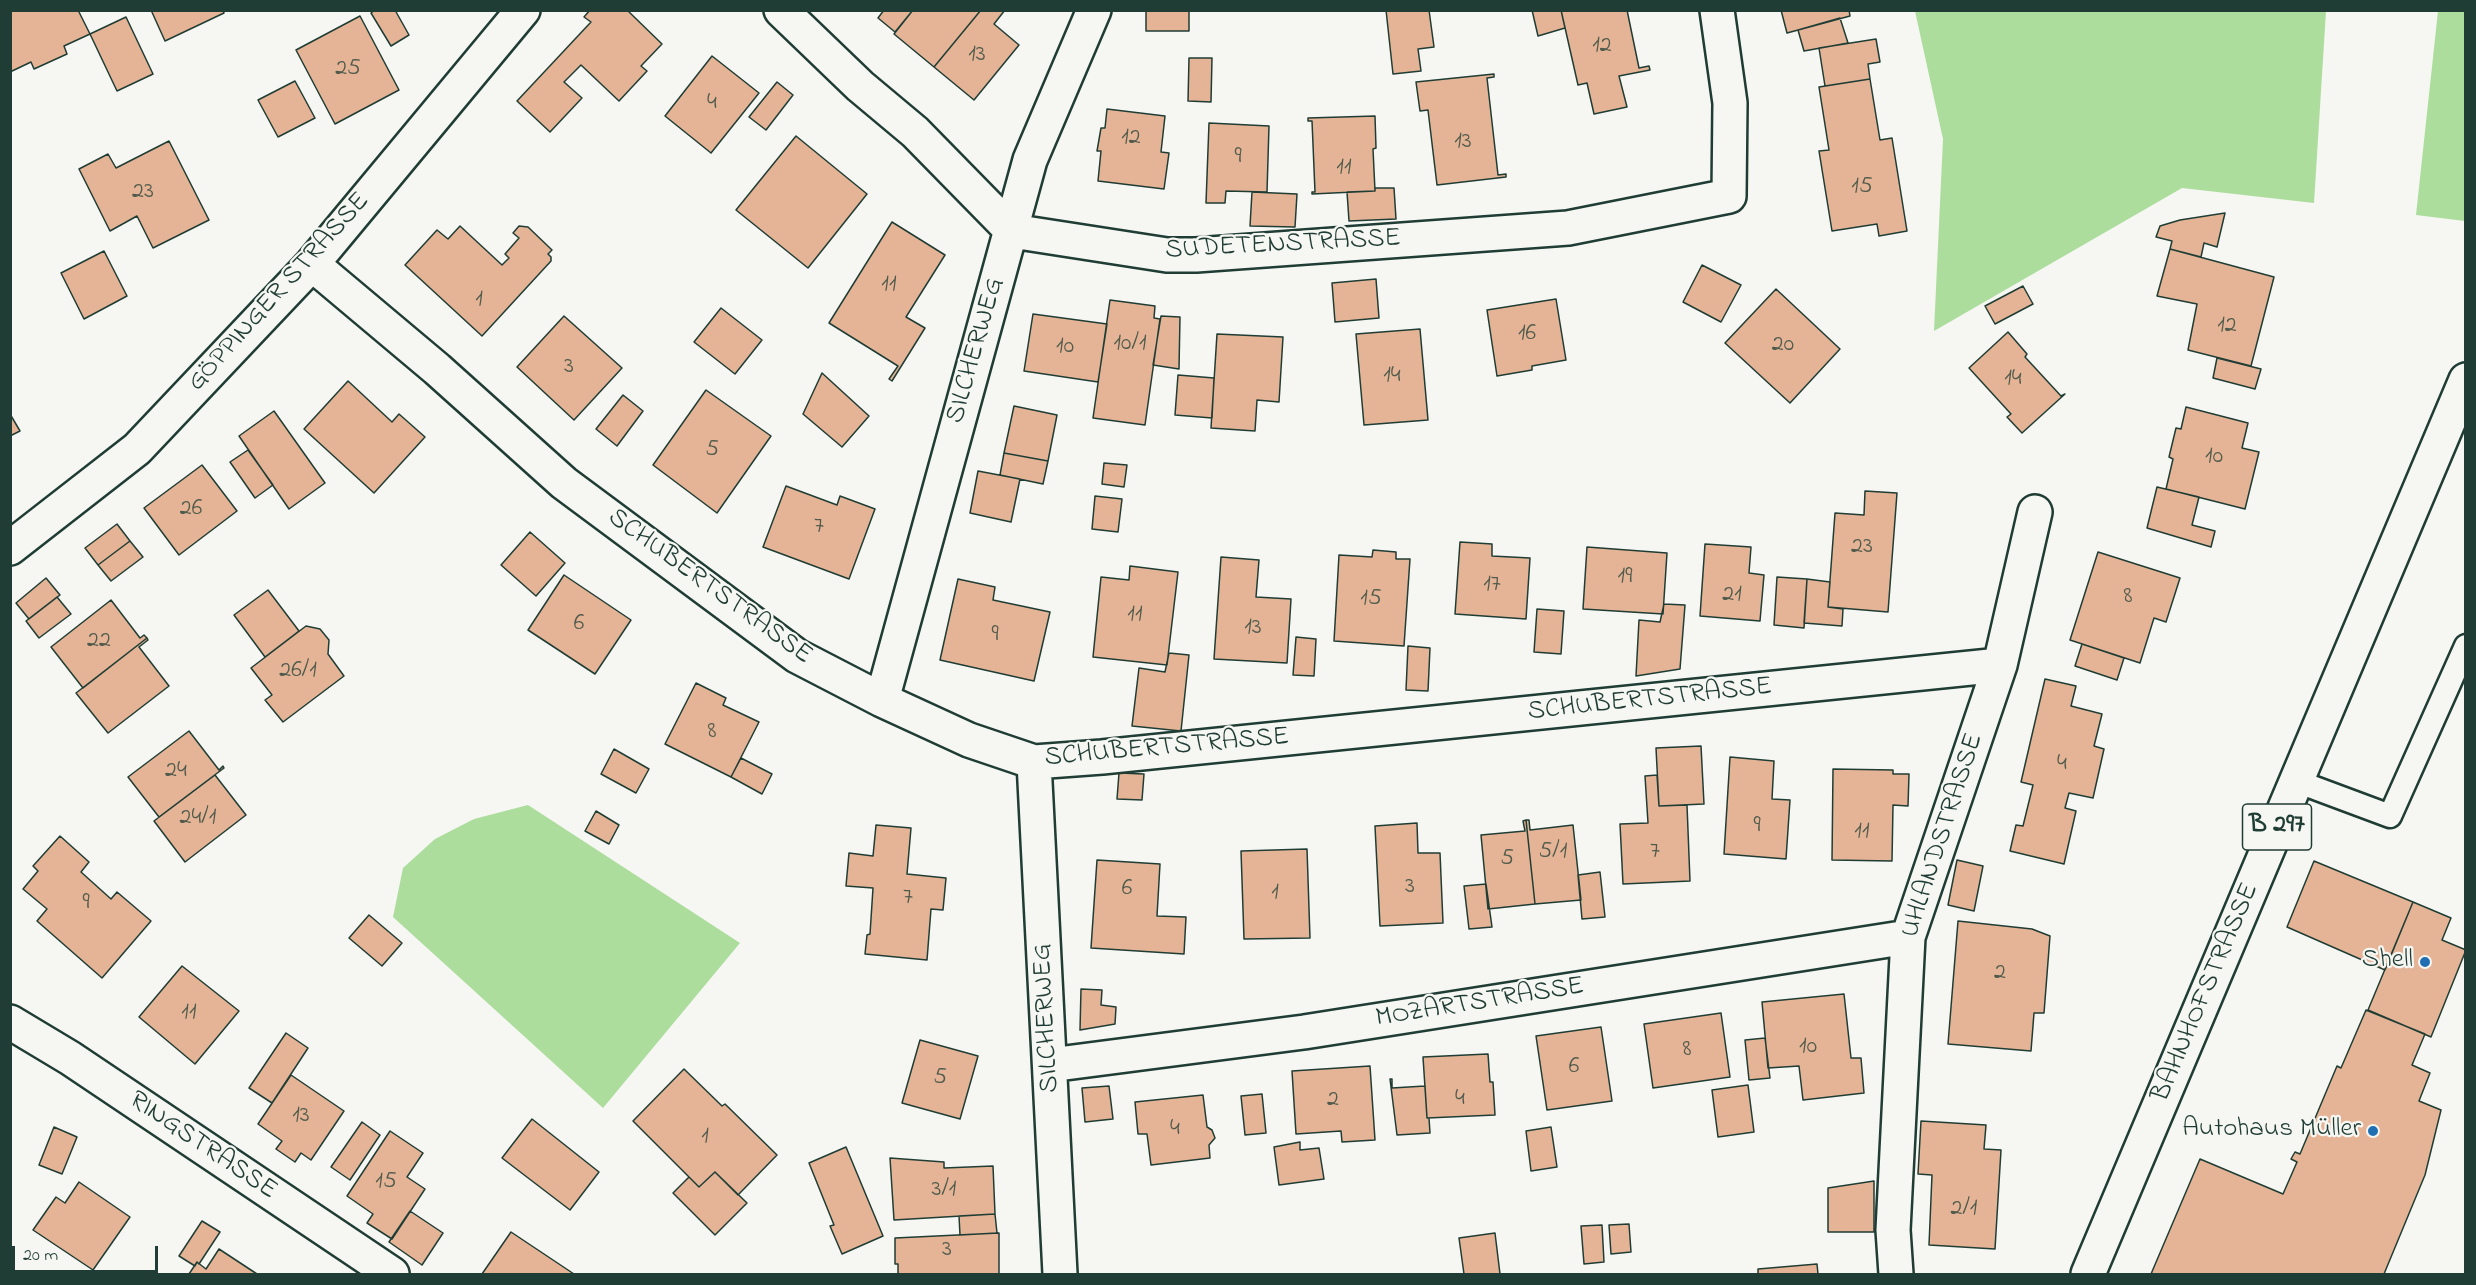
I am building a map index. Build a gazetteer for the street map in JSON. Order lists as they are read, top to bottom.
{
  "streets": {
    "street": [
      "SUDETENSTRASSE",
      "GÖPPINGER STRASSE",
      "SILCHERWEG",
      "SCHUBERTSTRASSE",
      "B 297",
      "UHLANDSTRASSE",
      "BAHNHOFSTRASSE",
      "MOZARTSTRASSE",
      "RINGSTRASSE"
    ]
  },
  "crossings": [
    ["SUDETENSTRASSE", "SILCHERWEG"],
    ["GÖPPINGER STRASSE", "SCHUBERTSTRASSE"],
    ["SILCHERWEG", "SCHUBERTSTRASSE"],
    ["SILCHERWEG", "MOZARTSTRASSE"],
    ["SCHUBERTSTRASSE", "UHLANDSTRASSE"],
    ["UHLANDSTRASSE", "MOZARTSTRASSE"]
  ],
  "places": ["Shell", "Autohaus Müller"],
  "house_numbers": [
    "12",
    "13",
    "25",
    "4",
    "12",
    "13",
    "9",
    "11",
    "15",
    "23",
    "11",
    "1",
    "12",
    "16",
    "10/1",
    "20",
    "10",
    "3",
    "14",
    "14",
    "5",
    "10",
    "26",
    "7",
    "23",
    "19",
    "17",
    "21",
    "8",
    "15",
    "11",
    "6",
    "13",
    "9",
    "22",
    "26/1",
    "8",
    "4",
    "24",
    "24/1",
    "9",
    "11",
    "5/1",
    "7",
    "5",
    "3",
    "6",
    "1",
    "7",
    "9",
    "2",
    "11",
    "10",
    "8",
    "6",
    "5",
    "4",
    "2",
    "13",
    "4",
    "1",
    "15",
    "3/1",
    "2/1",
    "3"
  ],
  "scale_bar": "20 m"
}
